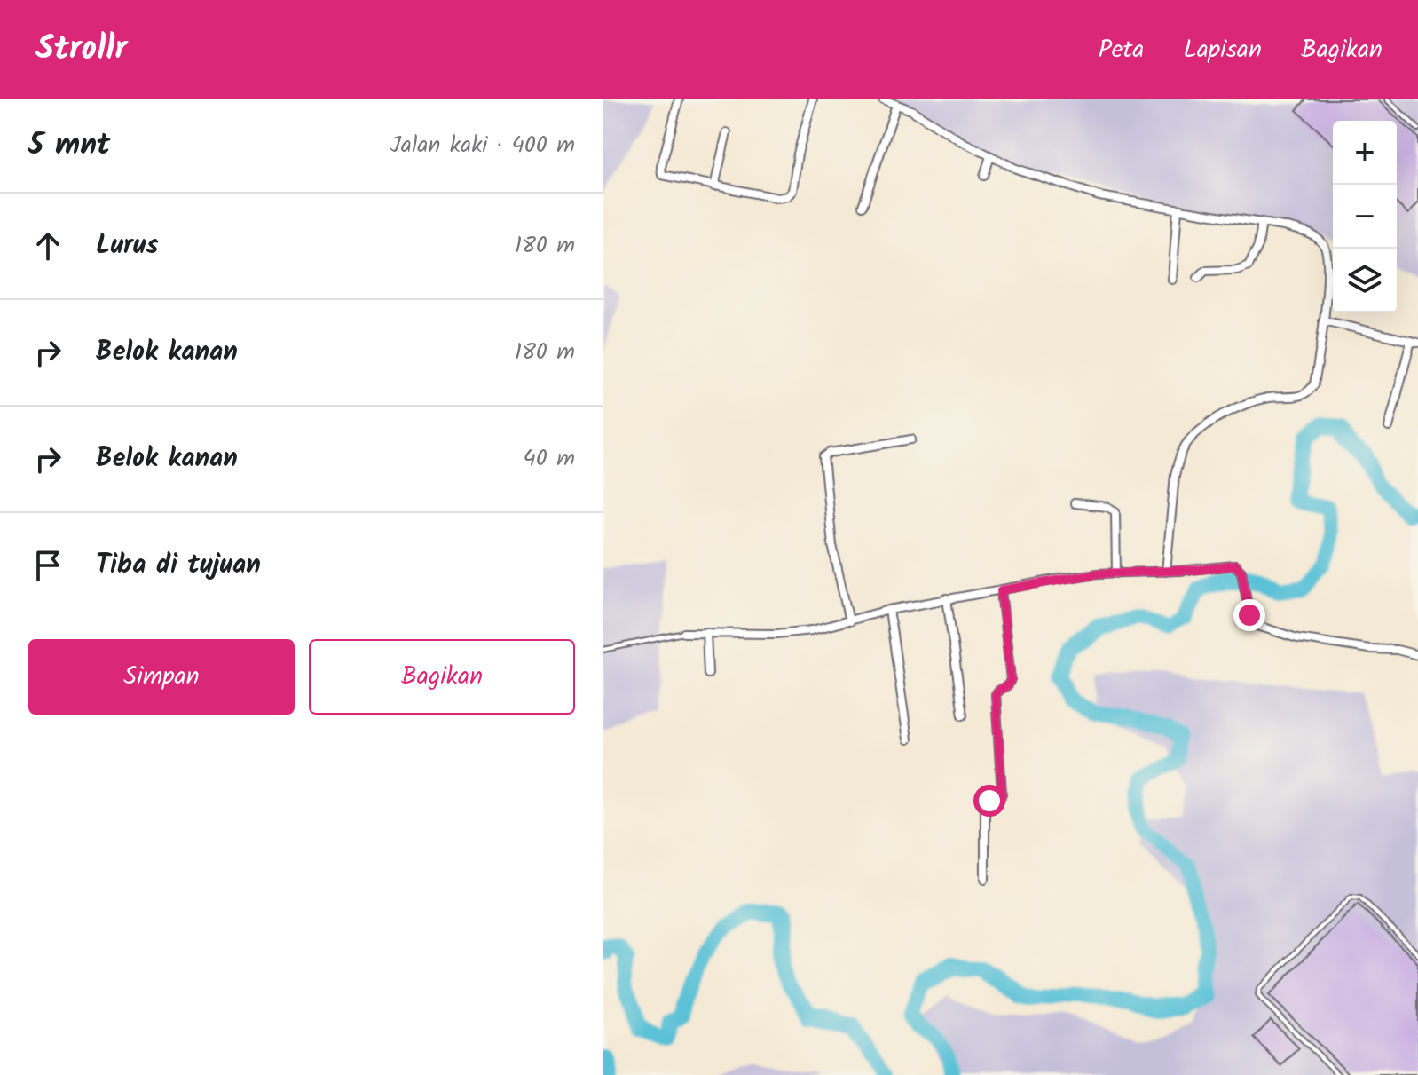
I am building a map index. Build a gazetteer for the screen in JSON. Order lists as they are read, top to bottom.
{
  "page": {
    "header": "Strollr",
    "nav": ["Peta", "Lapisan", "Bagikan"],
    "heading": ["5 mnt", "Jalan kaki · 400 m"],
    "map_buttons": ["+", "−"],
    "list": [
      ["Lurus", "180 m"],
      ["Belok kanan", "180 m"],
      ["Belok kanan", "40 m"],
      "Tiba di tujuan"
    ],
    "buttons": ["Simpan", "Bagikan"]
  }
}
